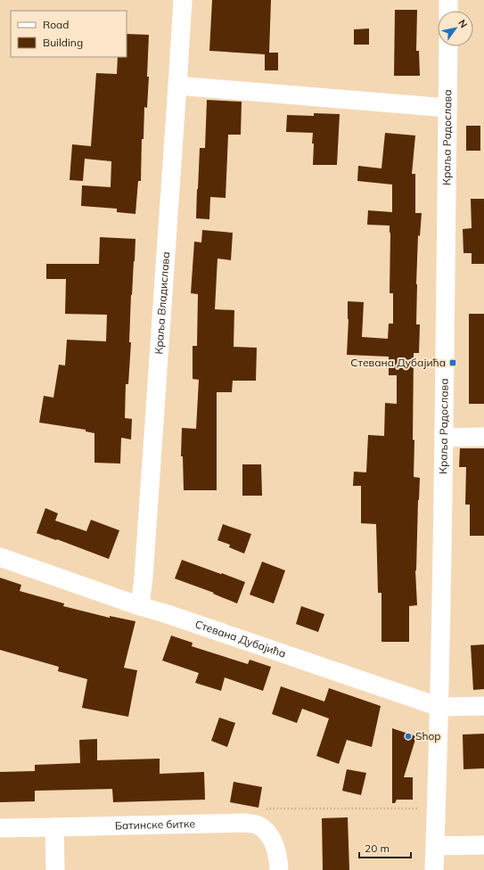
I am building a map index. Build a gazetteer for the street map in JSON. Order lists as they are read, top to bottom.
{
  "streets": {
    "street": [
      "Краља Радослава",
      "Краља Владислава",
      "Стевана Дубајића",
      "Батинске битке"
    ]
  },
  "crossings": [
    ["Краља Радослава", "Стевана Дубајића"],
    ["Краља Владислава", "Стевана Дубајића"]
  ],
  "places": {
    "transit": ["Стевана Дубајића"],
    "other": ["Shop"]
  },
  "legend": ["Road", "Building"],
  "scale_bar": "20 m",
  "north": "top right"
}
